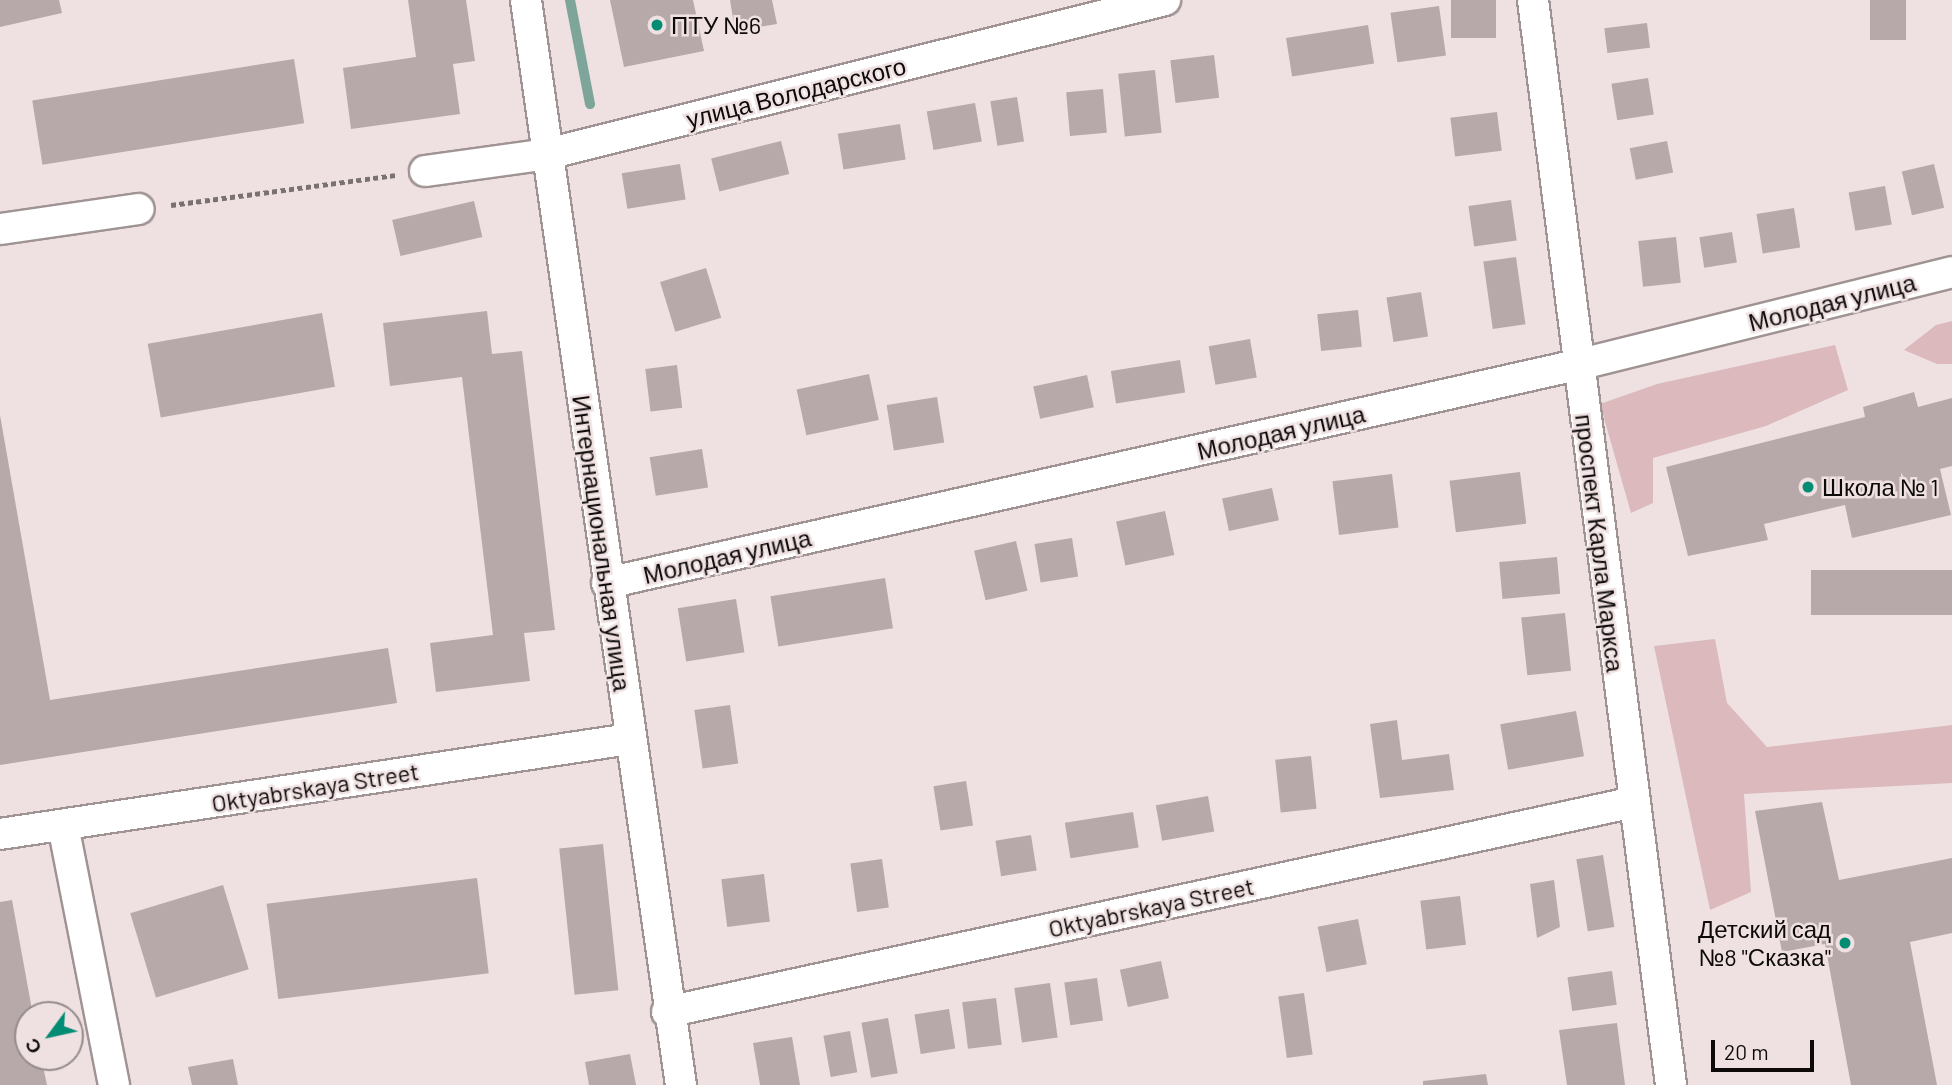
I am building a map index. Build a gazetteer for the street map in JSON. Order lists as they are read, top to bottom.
{
  "streets": {
    "street": [
      "улица Володарского",
      "Молодая улица",
      "Интернациональная улица",
      "проспект Карла Маркса",
      "Oktyabrskaya Street"
    ]
  },
  "crossings": [
    ["улица Володарского", "Интернациональная улица"],
    ["Молодая улица", "Интернациональная улица"],
    ["Молодая улица", "проспект Карла Маркса"],
    ["Интернациональная улица", "Oktyabrskaya Street"],
    ["проспект Карла Маркса", "Oktyabrskaya Street"]
  ],
  "places": ["ПТУ №6", "Школа № 1", "Детский сад №8 \"Сказка\""],
  "scale_bar": "20 m",
  "north": "bottom left"
}
